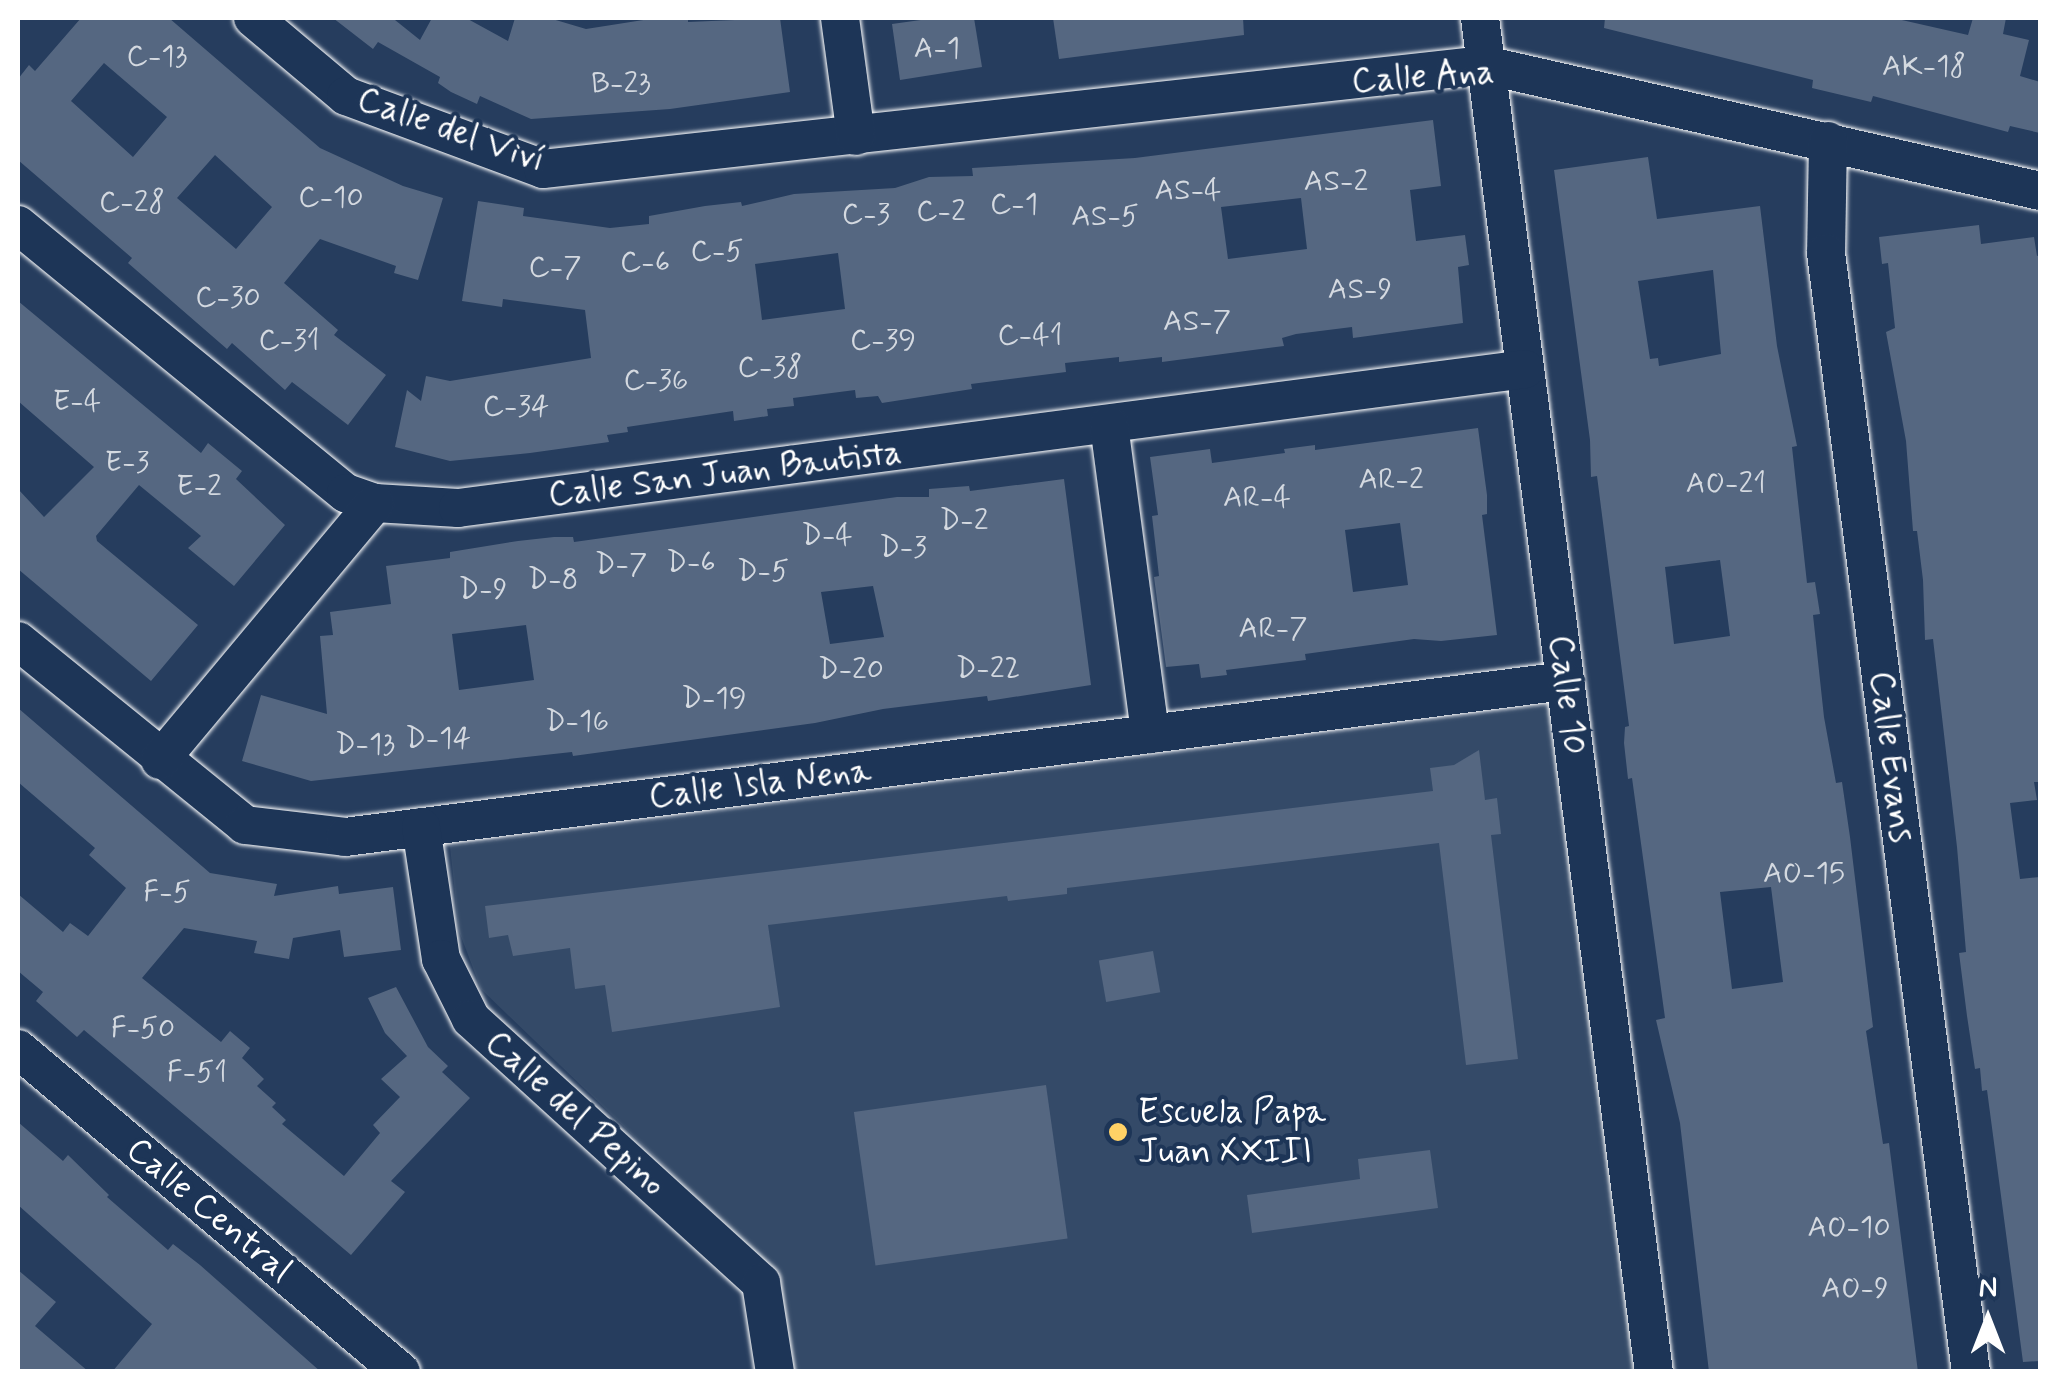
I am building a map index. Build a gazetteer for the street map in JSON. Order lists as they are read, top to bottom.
{
  "streets": {
    "street": [
      "Calle Ana",
      "Calle del Viví",
      "Calle San Juan Bautista",
      "Calle 10",
      "Calle Evans",
      "Calle Isla Nena",
      "Calle del Pepino",
      "Calle Central"
    ]
  },
  "crossings": [
    ["Calle Ana", "Calle del Viví"],
    ["Calle Ana", "Calle 10"],
    ["Calle Ana", "Calle Evans"],
    ["Calle San Juan Bautista", "Calle 10"],
    ["Calle 10", "Calle Isla Nena"],
    ["Calle Isla Nena", "Calle del Pepino"]
  ],
  "places": ["Escuela Papa Juan XXIII"],
  "house_numbers": [
    "A-1",
    "C-13",
    "AK-18",
    "B-23",
    "AS-2",
    "AS-4",
    "C-10",
    "C-28",
    "C-1",
    "C-2",
    "C-3",
    "AS-5",
    "C-5",
    "C-6",
    "C-7",
    "AS-9",
    "C-30",
    "AS-7",
    "C-41",
    "C-31",
    "C-39",
    "C-38",
    "C-36",
    "E-4",
    "C-34",
    "E-3",
    "AR-2",
    "AO-21",
    "E-2",
    "AR-4",
    "D-2",
    "D-4",
    "D-3",
    "D-6",
    "D-7",
    "D-5",
    "D-8",
    "D-9",
    "AR-7",
    "D-22",
    "D-20",
    "D-19",
    "D-16",
    "D-14",
    "D-13",
    "AO-15",
    "F-5",
    "F-50",
    "F-51",
    "AO-10",
    "AO-9"
  ],
  "north": "top"
}
